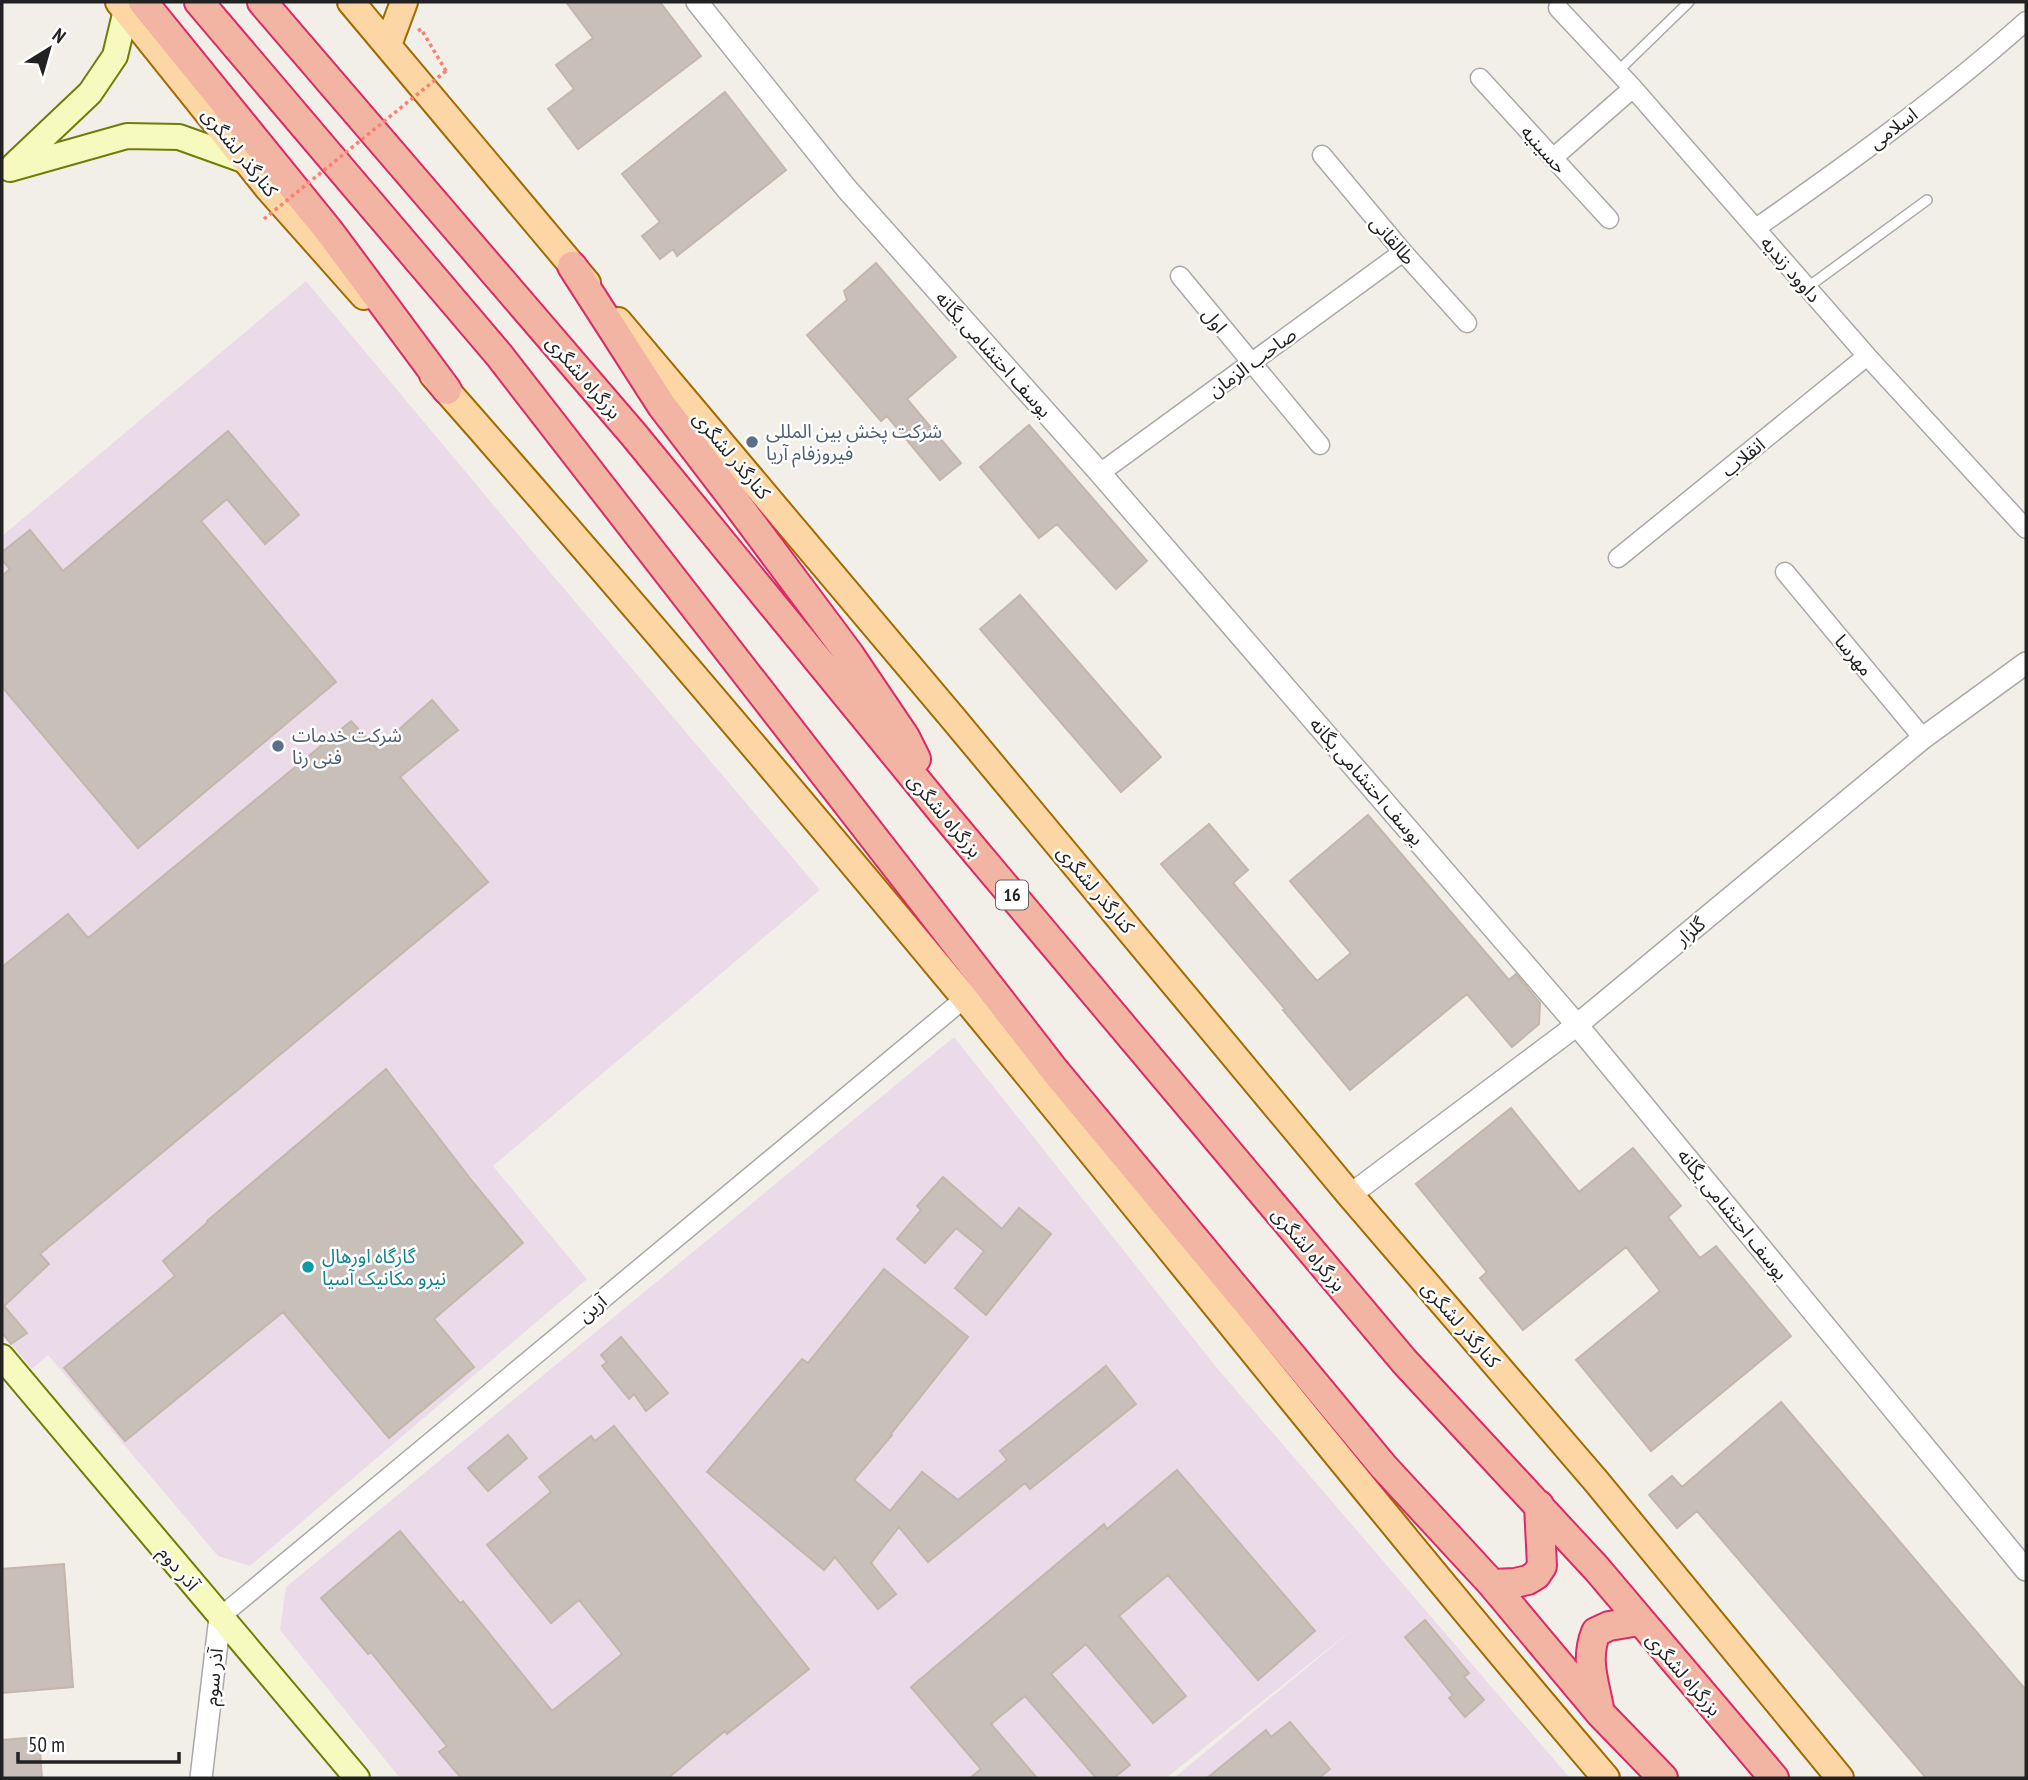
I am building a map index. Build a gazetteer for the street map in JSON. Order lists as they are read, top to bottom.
{
  "streets": {
    "highway": ["بزرگراه لشگری", "16"],
    "main road": ["کنارگذر لشگری", "آذر دوم"],
    "street": [
      "اسلامی",
      "حسینیه",
      "طالقانی",
      "داوود زندیه",
      "اول",
      "یوسف احتشامی یگانه",
      "صاحب الزمان",
      "انقلاب",
      "مهرسا",
      "گلزار",
      "آرین",
      "آذر سوم"
    ]
  },
  "crossings": [
    ["اسلامی", "داوود زندیه"],
    ["کنارگذر لشگری", "گلزار"],
    ["کنارگذر لشگری", "آرین"],
    ["طالقانی", "صاحب الزمان"],
    ["داوود زندیه", "انقلاب"],
    ["اول", "صاحب الزمان"],
    ["یوسف احتشامی یگانه", "صاحب الزمان"],
    ["یوسف احتشامی یگانه", "گلزار"],
    ["مهرسا", "گلزار"],
    ["آرین", "آذر دوم"],
    ["آرین", "آذر سوم"],
    ["آذر دوم", "آذر سوم"]
  ],
  "places": ["شرکت پخش بین المللی فیروزفام آریا", "شرکت خدمات فنی رنا", "گارگاه اورهال نیرو مکانیک آسیا"],
  "scale_bar": "50 m",
  "north": "top right"
}
